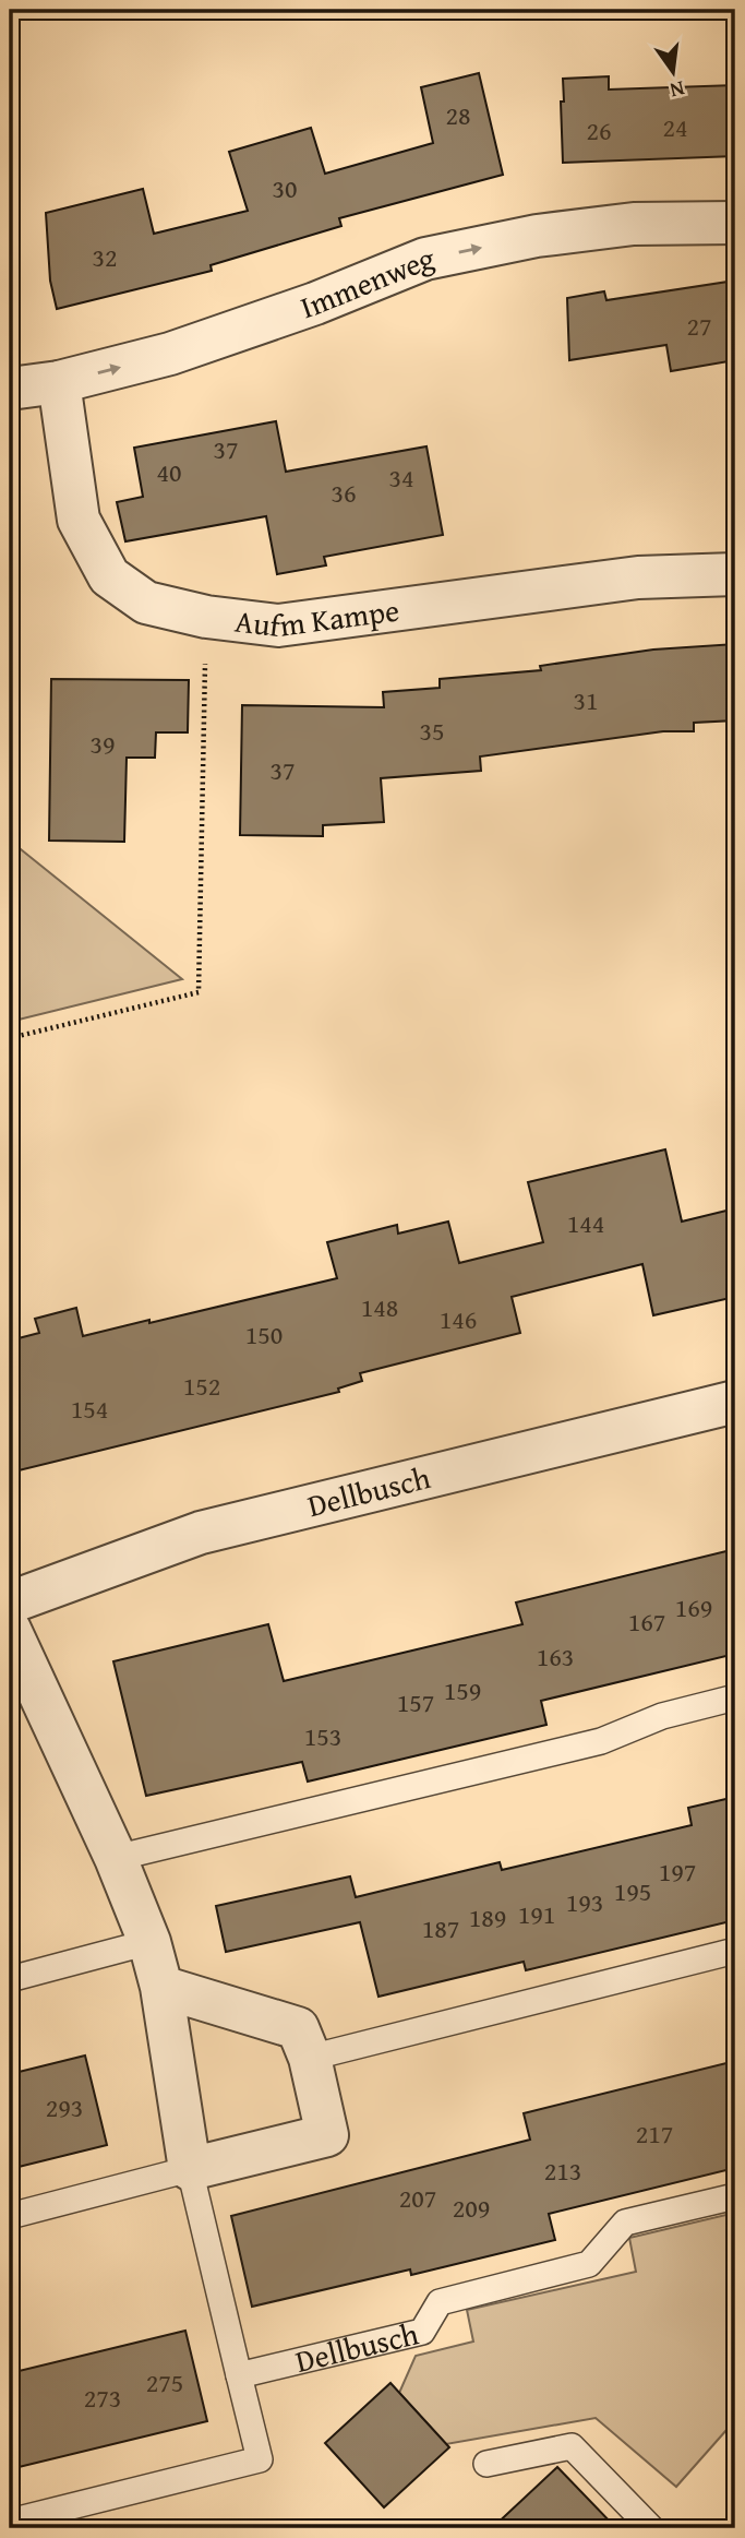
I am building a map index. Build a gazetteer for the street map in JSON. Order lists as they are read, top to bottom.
{
  "streets": {
    "street": ["Immenweg", "Aufm Kampe", "Dellbusch"]
  },
  "crossings": [
    ["Immenweg", "Aufm Kampe"]
  ],
  "one_way": ["Immenweg"],
  "house_numbers": [
    "28",
    "24",
    "26",
    "30",
    "32",
    "27",
    "37",
    "40",
    "34",
    "36",
    "31",
    "35",
    "39",
    "37",
    "144",
    "148",
    "146",
    "150",
    "152",
    "154",
    "169",
    "167",
    "163",
    "159",
    "157",
    "153",
    "197",
    "195",
    "193",
    "191",
    "189",
    "187",
    "293",
    "217",
    "213",
    "207",
    "209",
    "275",
    "273"
  ],
  "north": "bottom"
}
